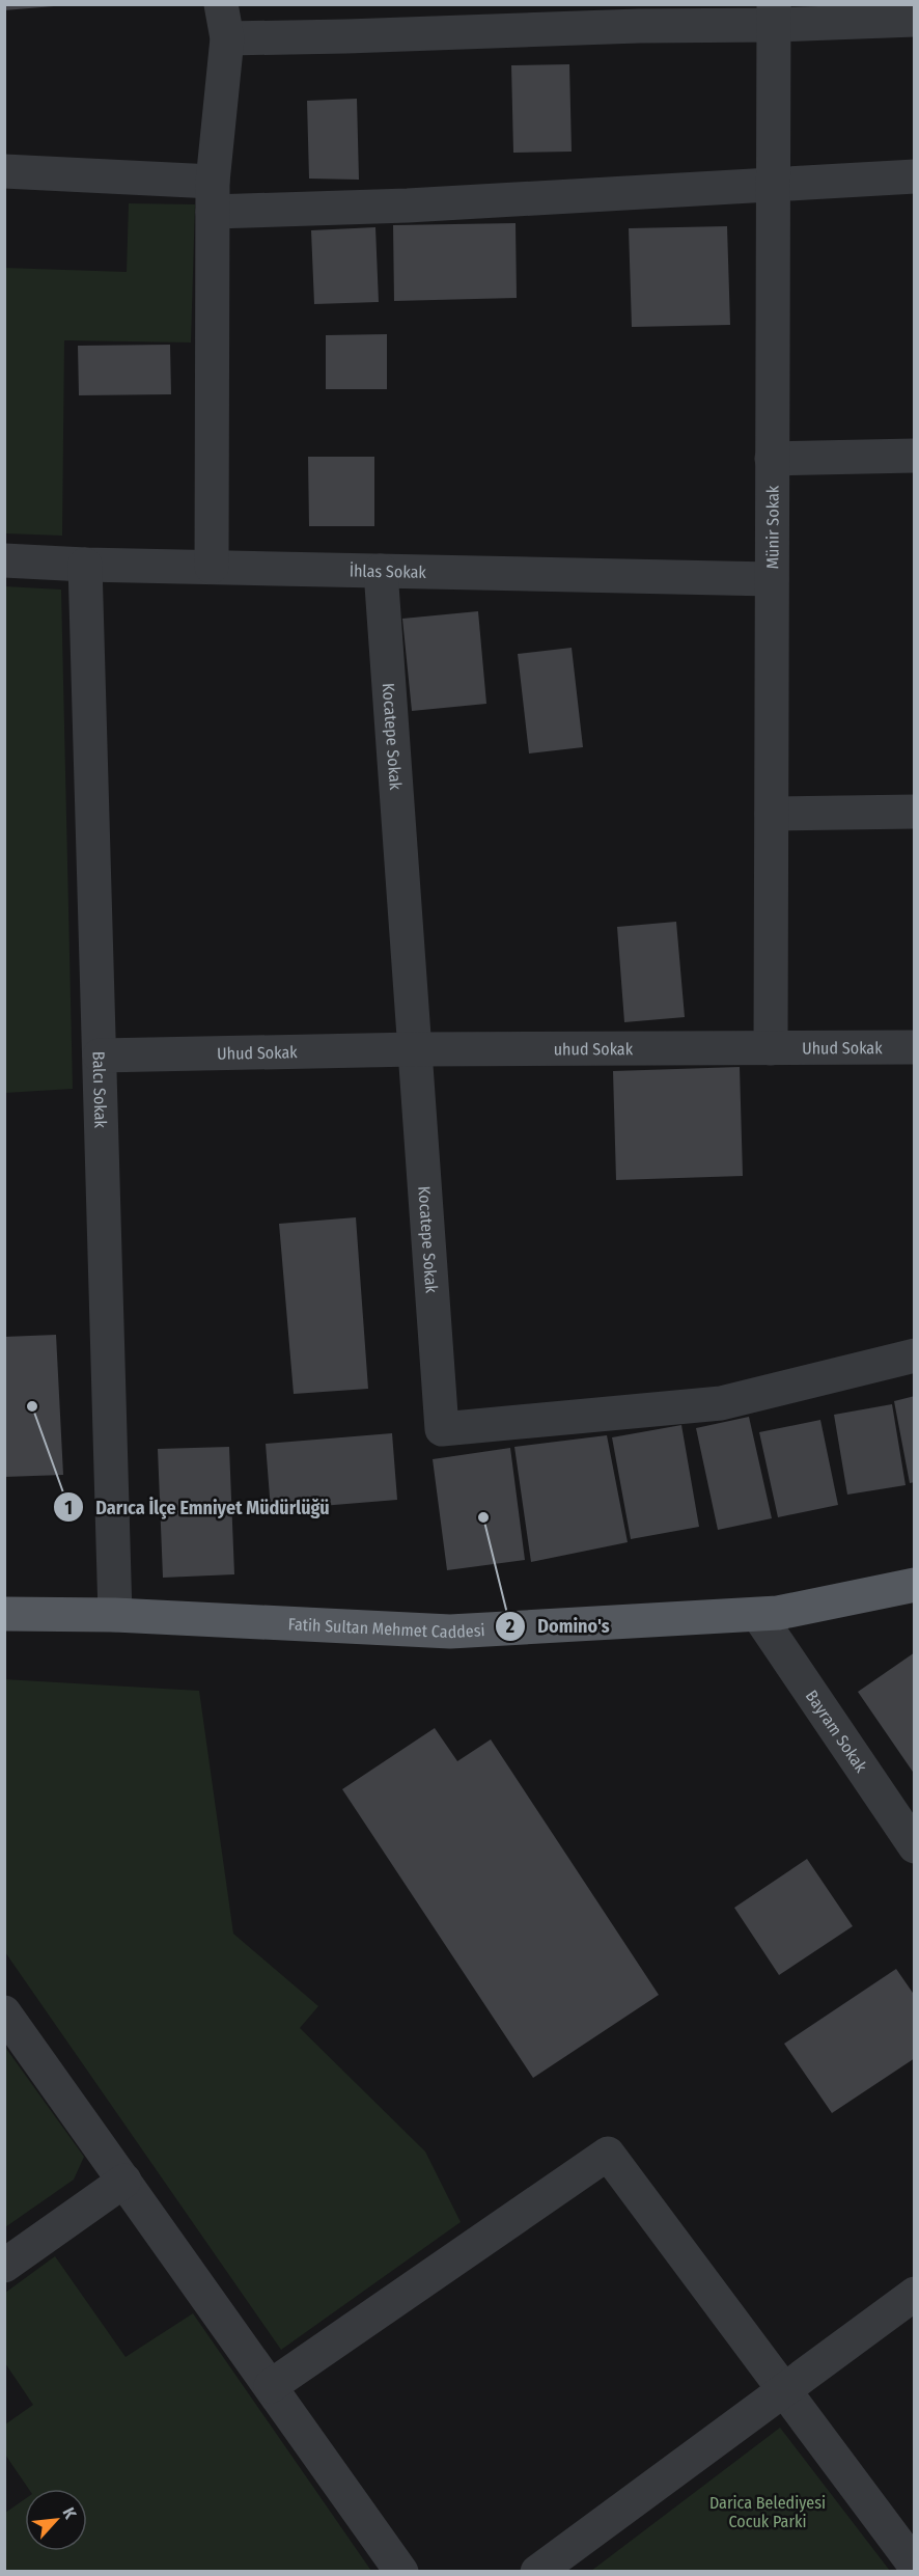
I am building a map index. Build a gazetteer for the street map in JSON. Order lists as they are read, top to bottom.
{
  "streets": {
    "main road": ["Fatih Sultan Mehmet Caddesi"],
    "street": [
      "Münir Sokak",
      "İhlas Sokak",
      "Kocatepe Sokak",
      "uhud Sokak",
      "Uhud Sokak",
      "Balcı Sokak",
      "Bayram Sokak"
    ]
  },
  "crossings": [
    ["Münir Sokak", "İhlas Sokak"],
    ["Münir Sokak", "uhud Sokak"],
    ["Münir Sokak", "Uhud Sokak"],
    ["İhlas Sokak", "Kocatepe Sokak"],
    ["İhlas Sokak", "Balcı Sokak"],
    ["Kocatepe Sokak", "uhud Sokak"],
    ["Kocatepe Sokak", "Uhud Sokak"],
    ["uhud Sokak", "Uhud Sokak"],
    ["Uhud Sokak", "Balcı Sokak"],
    ["Balcı Sokak", "Fatih Sultan Mehmet Caddesi"],
    ["Fatih Sultan Mehmet Caddesi", "Bayram Sokak"]
  ],
  "parks": ["Darica Belediyesi Cocuk Parki"],
  "places": ["Darıca İlçe Emniyet Müdürlüğü", "Domino's"],
  "north": "top right"
}
